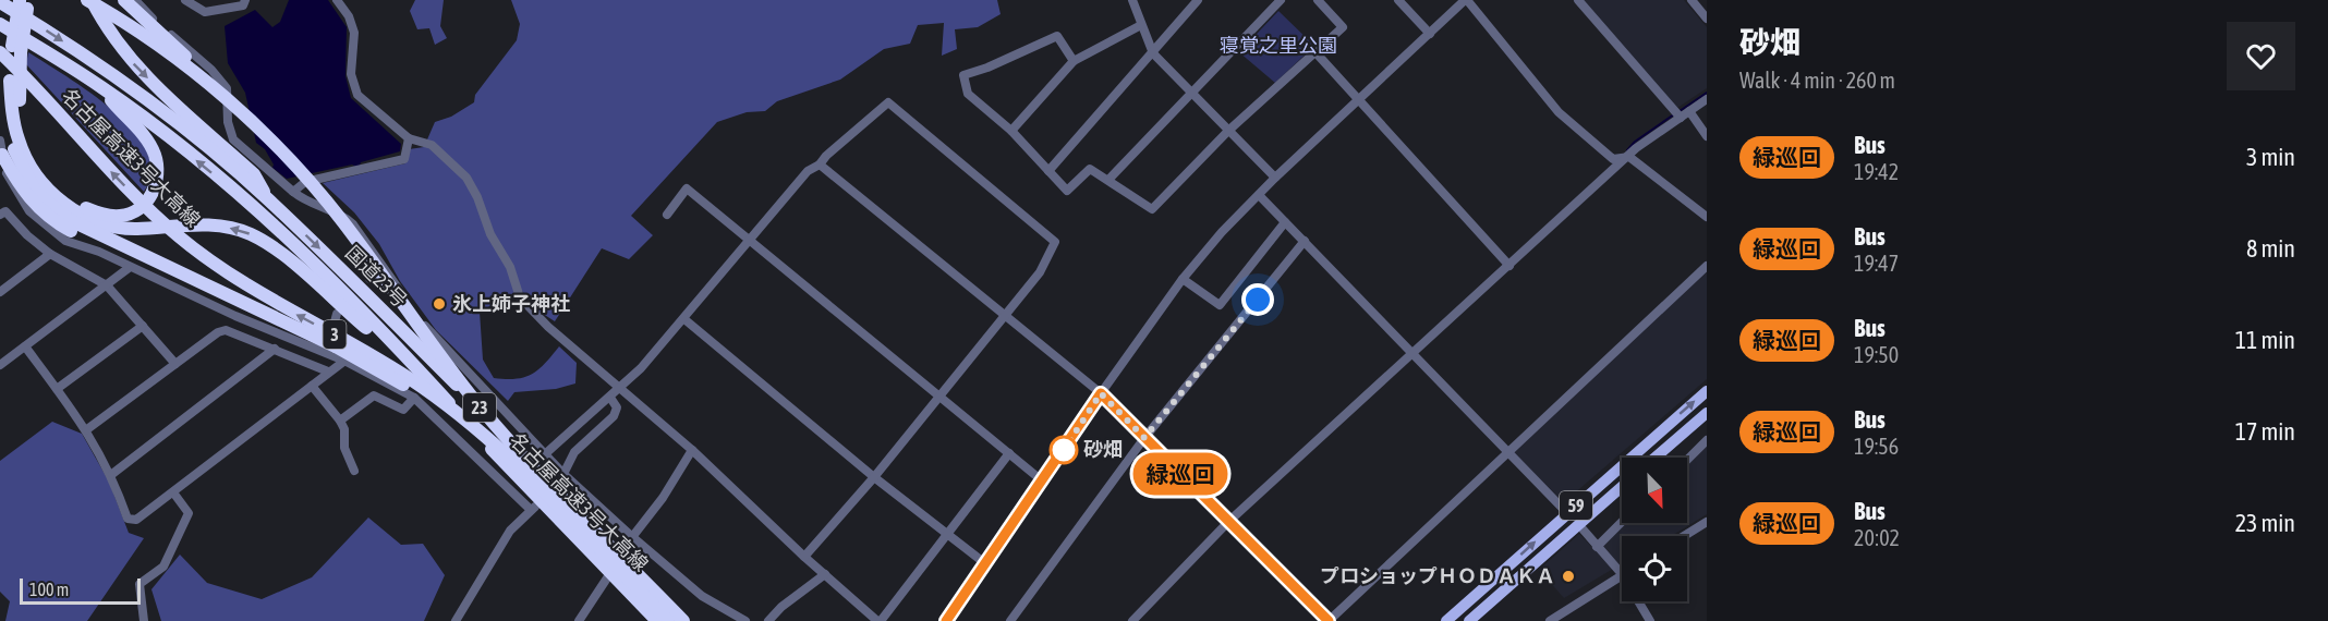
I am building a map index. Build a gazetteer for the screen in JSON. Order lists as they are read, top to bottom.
{
  "streets": {
    "highway": [
      "名古屋高速3号大高線",
      "国道23号",
      "3",
      "23"
    ],
    "main road": ["59"]
  },
  "parks": ["寝覚之里公園"],
  "places": ["氷上姉子神社", "砂畑", "プロショップＨＯＤＡＫＡ"],
  "lines": ["bus line 緑巡回"],
  "scale_bar": "100 m",
  "north": "bottom right",
  "page": {
    "on_map": "緑巡回",
    "heading": ["砂畑", "Walk · 4 min · 260 m"],
    "list": [
      {
        "mark": "緑巡回",
        "name": "Bus",
        "note": "19:42",
        "value": "3 min"
      },
      {
        "mark": "緑巡回",
        "name": "Bus",
        "note": "19:47",
        "value": "8 min"
      },
      {
        "mark": "緑巡回",
        "name": "Bus",
        "note": "19:50",
        "value": "11 min"
      },
      {
        "mark": "緑巡回",
        "name": "Bus",
        "note": "19:56",
        "value": "17 min"
      },
      {
        "mark": "緑巡回",
        "name": "Bus",
        "note": "20:02",
        "value": "23 min"
      }
    ],
    "scale": "100 m"
  }
}
